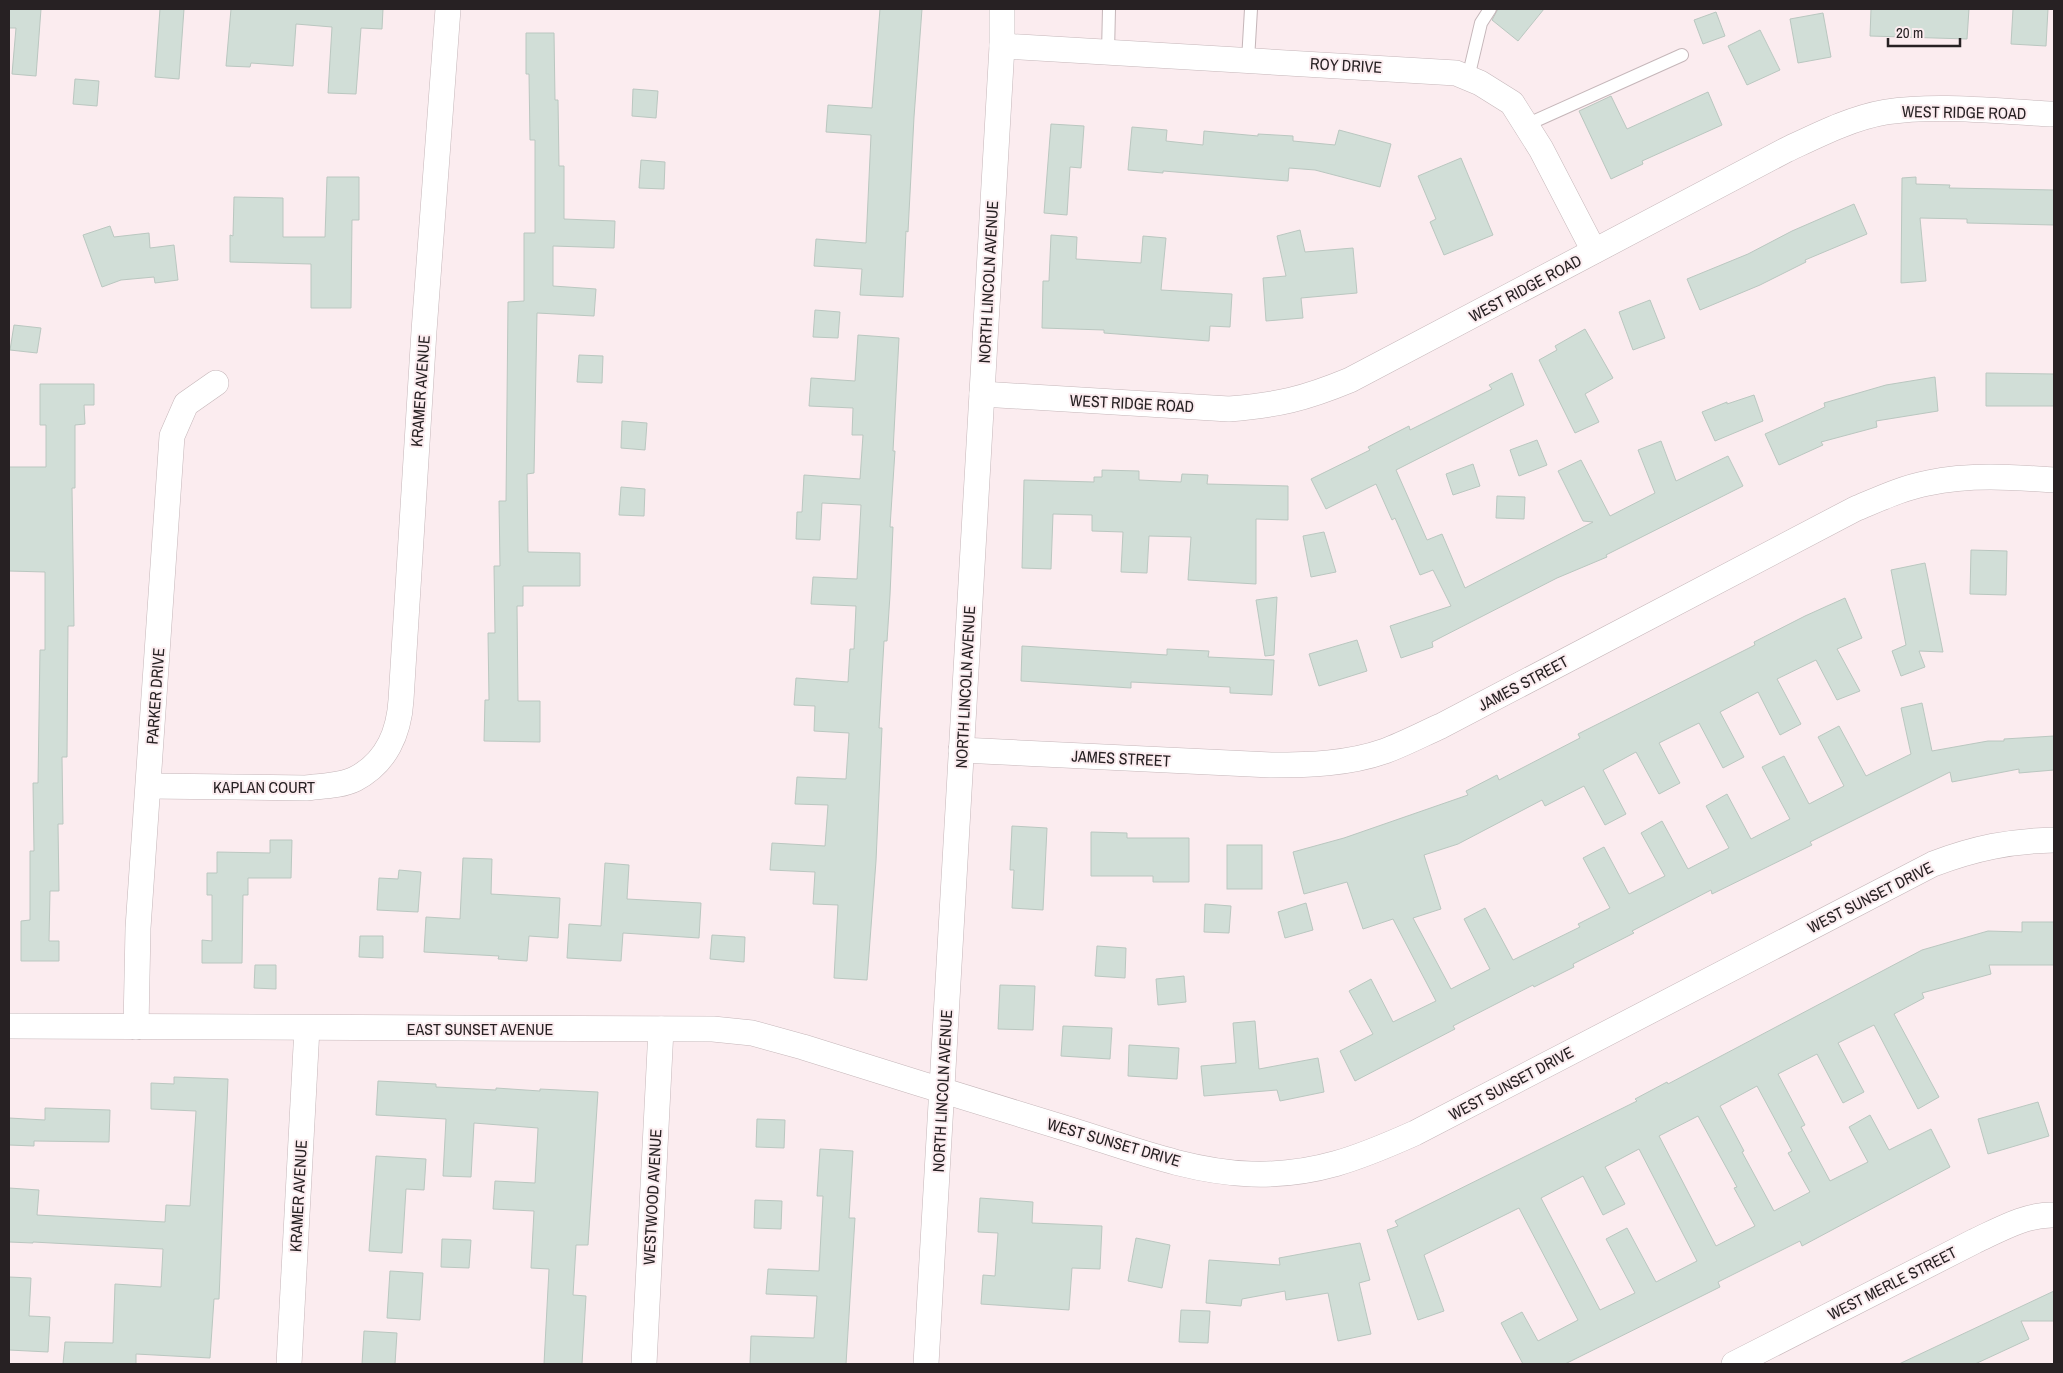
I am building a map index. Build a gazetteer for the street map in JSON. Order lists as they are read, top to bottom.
{
  "streets": {
    "street": [
      "ROY DRIVE",
      "WEST RIDGE ROAD",
      "NORTH LINCOLN AVENUE",
      "KRAMER AVENUE",
      "JAMES STREET",
      "PARKER DRIVE",
      "KAPLAN COURT",
      "WEST SUNSET DRIVE",
      "EAST SUNSET AVENUE",
      "WESTWOOD AVENUE",
      "WEST MERLE STREET"
    ]
  },
  "crossings": [
    ["ROY DRIVE", "WEST RIDGE ROAD"],
    ["ROY DRIVE", "NORTH LINCOLN AVENUE"],
    ["WEST RIDGE ROAD", "NORTH LINCOLN AVENUE"],
    ["NORTH LINCOLN AVENUE", "JAMES STREET"],
    ["NORTH LINCOLN AVENUE", "WEST SUNSET DRIVE"],
    ["NORTH LINCOLN AVENUE", "EAST SUNSET AVENUE"],
    ["KRAMER AVENUE", "KAPLAN COURT"],
    ["KRAMER AVENUE", "EAST SUNSET AVENUE"],
    ["PARKER DRIVE", "KAPLAN COURT"],
    ["PARKER DRIVE", "EAST SUNSET AVENUE"],
    ["WEST SUNSET DRIVE", "EAST SUNSET AVENUE"],
    ["EAST SUNSET AVENUE", "WESTWOOD AVENUE"]
  ],
  "scale_bar": "20 m"
}
